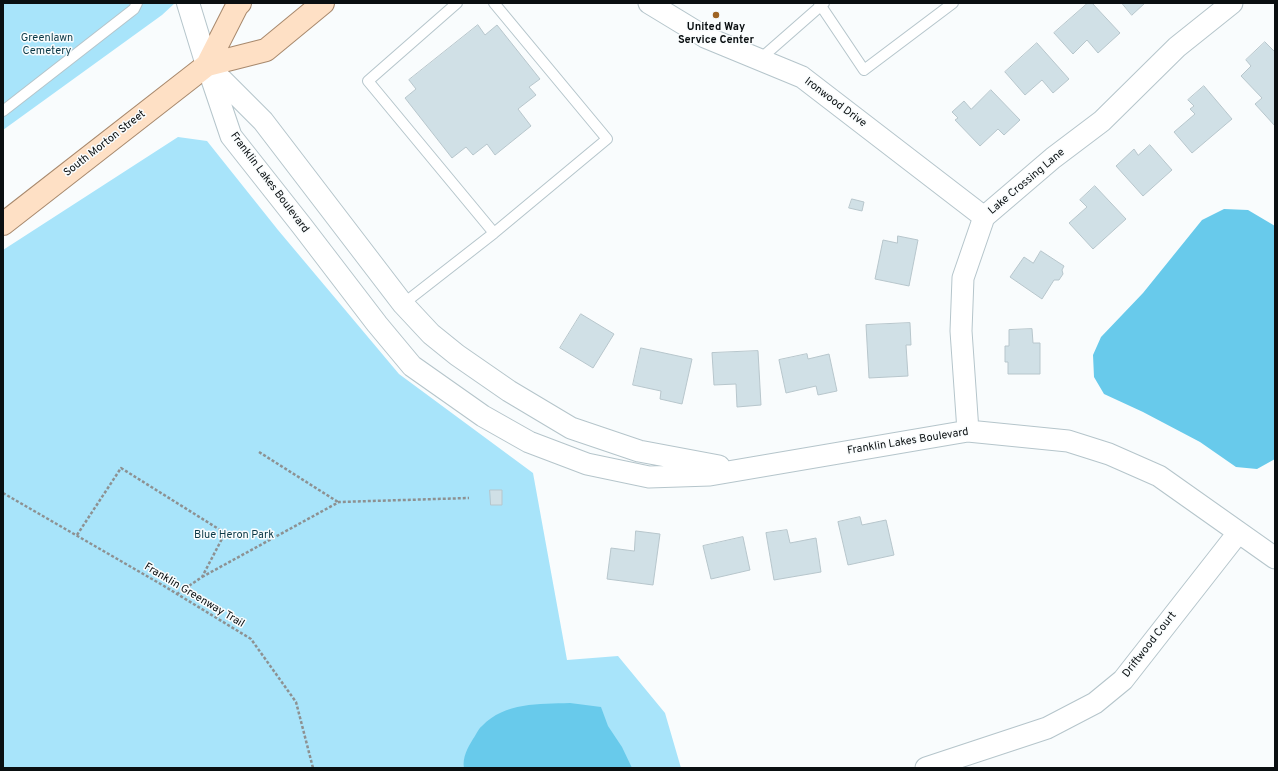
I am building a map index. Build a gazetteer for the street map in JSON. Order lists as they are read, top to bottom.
{
  "streets": {
    "main road": ["South Morton Street"],
    "street": [
      "Ironwood Drive",
      "Lake Crossing Lane",
      "Franklin Lakes Boulevard",
      "Driftwood Court"
    ],
    "path": ["Franklin Greenway Trail"]
  },
  "crossings": [
    ["Ironwood Drive", "Lake Crossing Lane"],
    ["South Morton Street", "Franklin Lakes Boulevard"],
    ["Lake Crossing Lane", "Franklin Lakes Boulevard"],
    ["Franklin Lakes Boulevard", "Driftwood Court"]
  ],
  "parks": ["Greenlawn Cemetery", "Blue Heron Park"],
  "places": ["United Way Service Center"]
}
